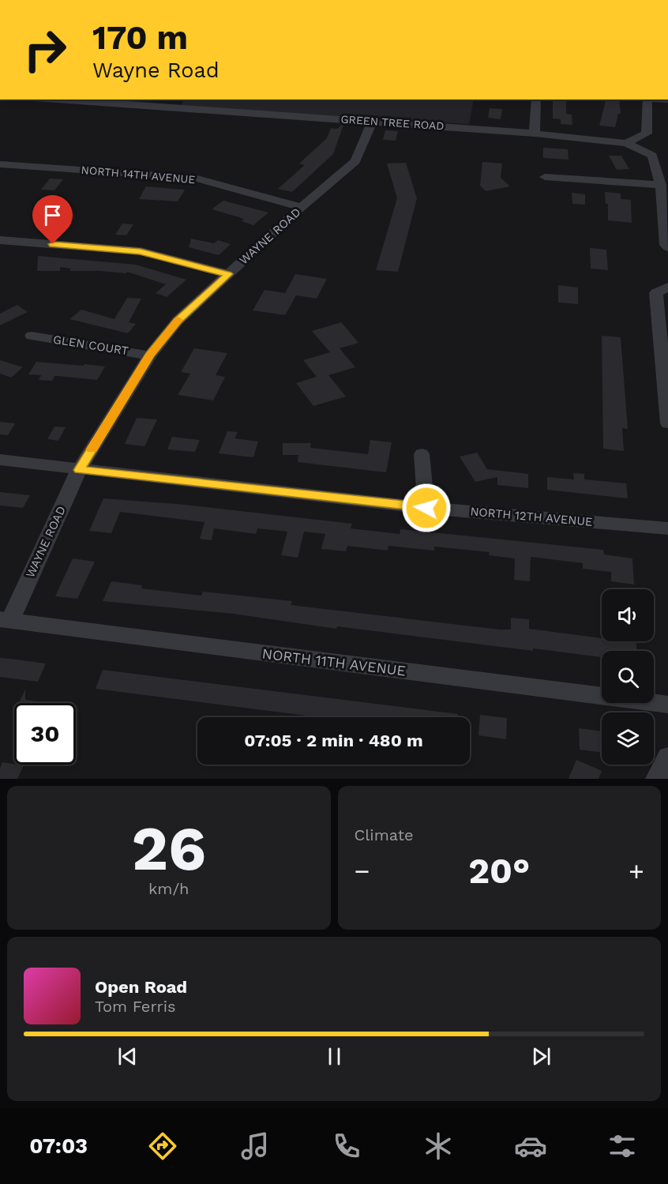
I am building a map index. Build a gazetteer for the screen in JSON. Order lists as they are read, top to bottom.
{
  "streets": {
    "street": [
      "GREEN TREE ROAD",
      "NORTH 14TH AVENUE",
      "WAYNE ROAD",
      "GLEN COURT",
      "NORTH 12TH AVENUE",
      "NORTH 11TH AVENUE"
    ]
  },
  "crossings": [
    ["GREEN TREE ROAD", "WAYNE ROAD"],
    ["NORTH 14TH AVENUE", "WAYNE ROAD"],
    ["WAYNE ROAD", "GLEN COURT"],
    ["WAYNE ROAD", "NORTH 12TH AVENUE"],
    ["WAYNE ROAD", "NORTH 11TH AVENUE"]
  ],
  "page": {
    "turn": ["170 m", "Wayne Road"],
    "limit": "30",
    "trip": "07:05 · 2 min · 480 m",
    "tile": [
      ["26", "km/h"],
      "Climate"
    ],
    "heat": ["−", "20°", "+"],
    "song": ["Open Road", "Tom Ferris"],
    "tabs": "07:03"
  }
}
